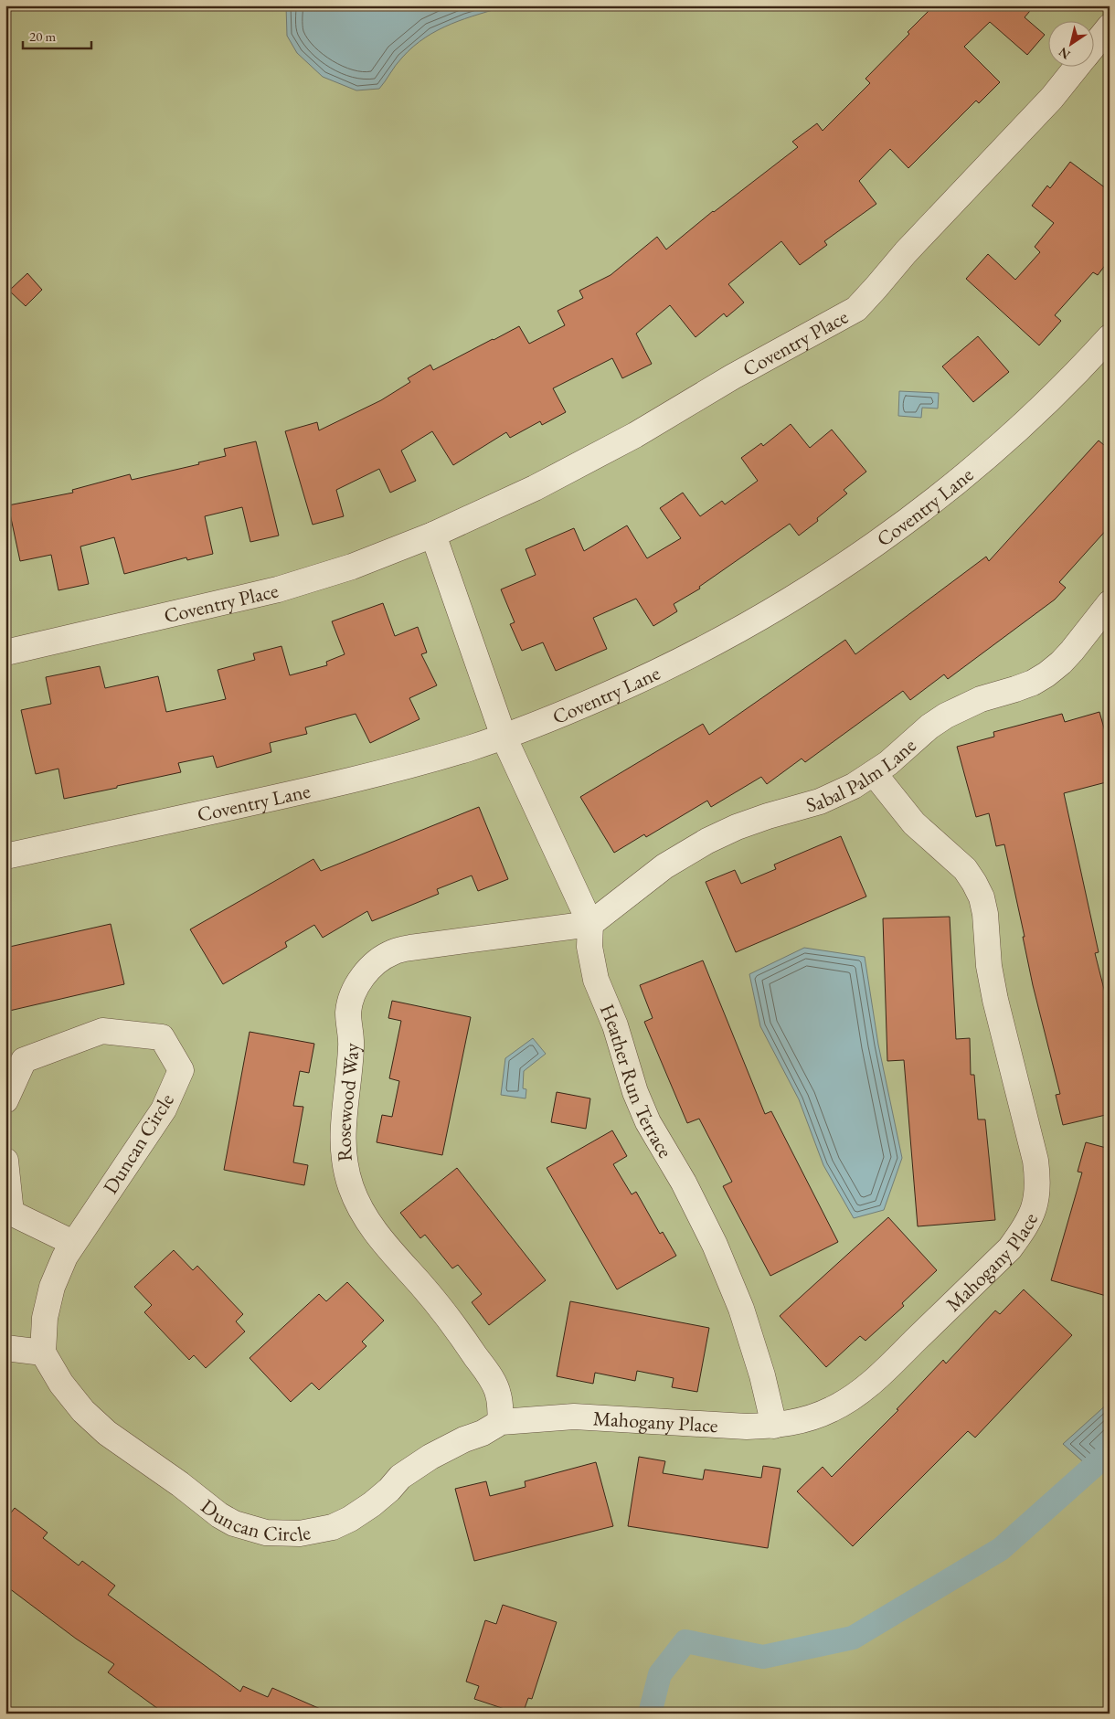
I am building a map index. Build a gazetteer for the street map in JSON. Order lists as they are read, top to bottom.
{
  "streets": {
    "street": [
      "Coventry Place",
      "Coventry Lane",
      "Sabal Palm Lane",
      "Heather Run Terrace",
      "Rosewood Way",
      "Duncan Circle",
      "Mahogany Place"
    ]
  },
  "crossings": [
    ["Coventry Lane", "Heather Run Terrace"],
    ["Sabal Palm Lane", "Heather Run Terrace"],
    ["Sabal Palm Lane", "Rosewood Way"],
    ["Sabal Palm Lane", "Mahogany Place"],
    ["Heather Run Terrace", "Rosewood Way"],
    ["Heather Run Terrace", "Mahogany Place"],
    ["Rosewood Way", "Duncan Circle"],
    ["Rosewood Way", "Mahogany Place"],
    ["Duncan Circle", "Mahogany Place"]
  ],
  "scale_bar": "20 m",
  "north": "bottom left"
}
